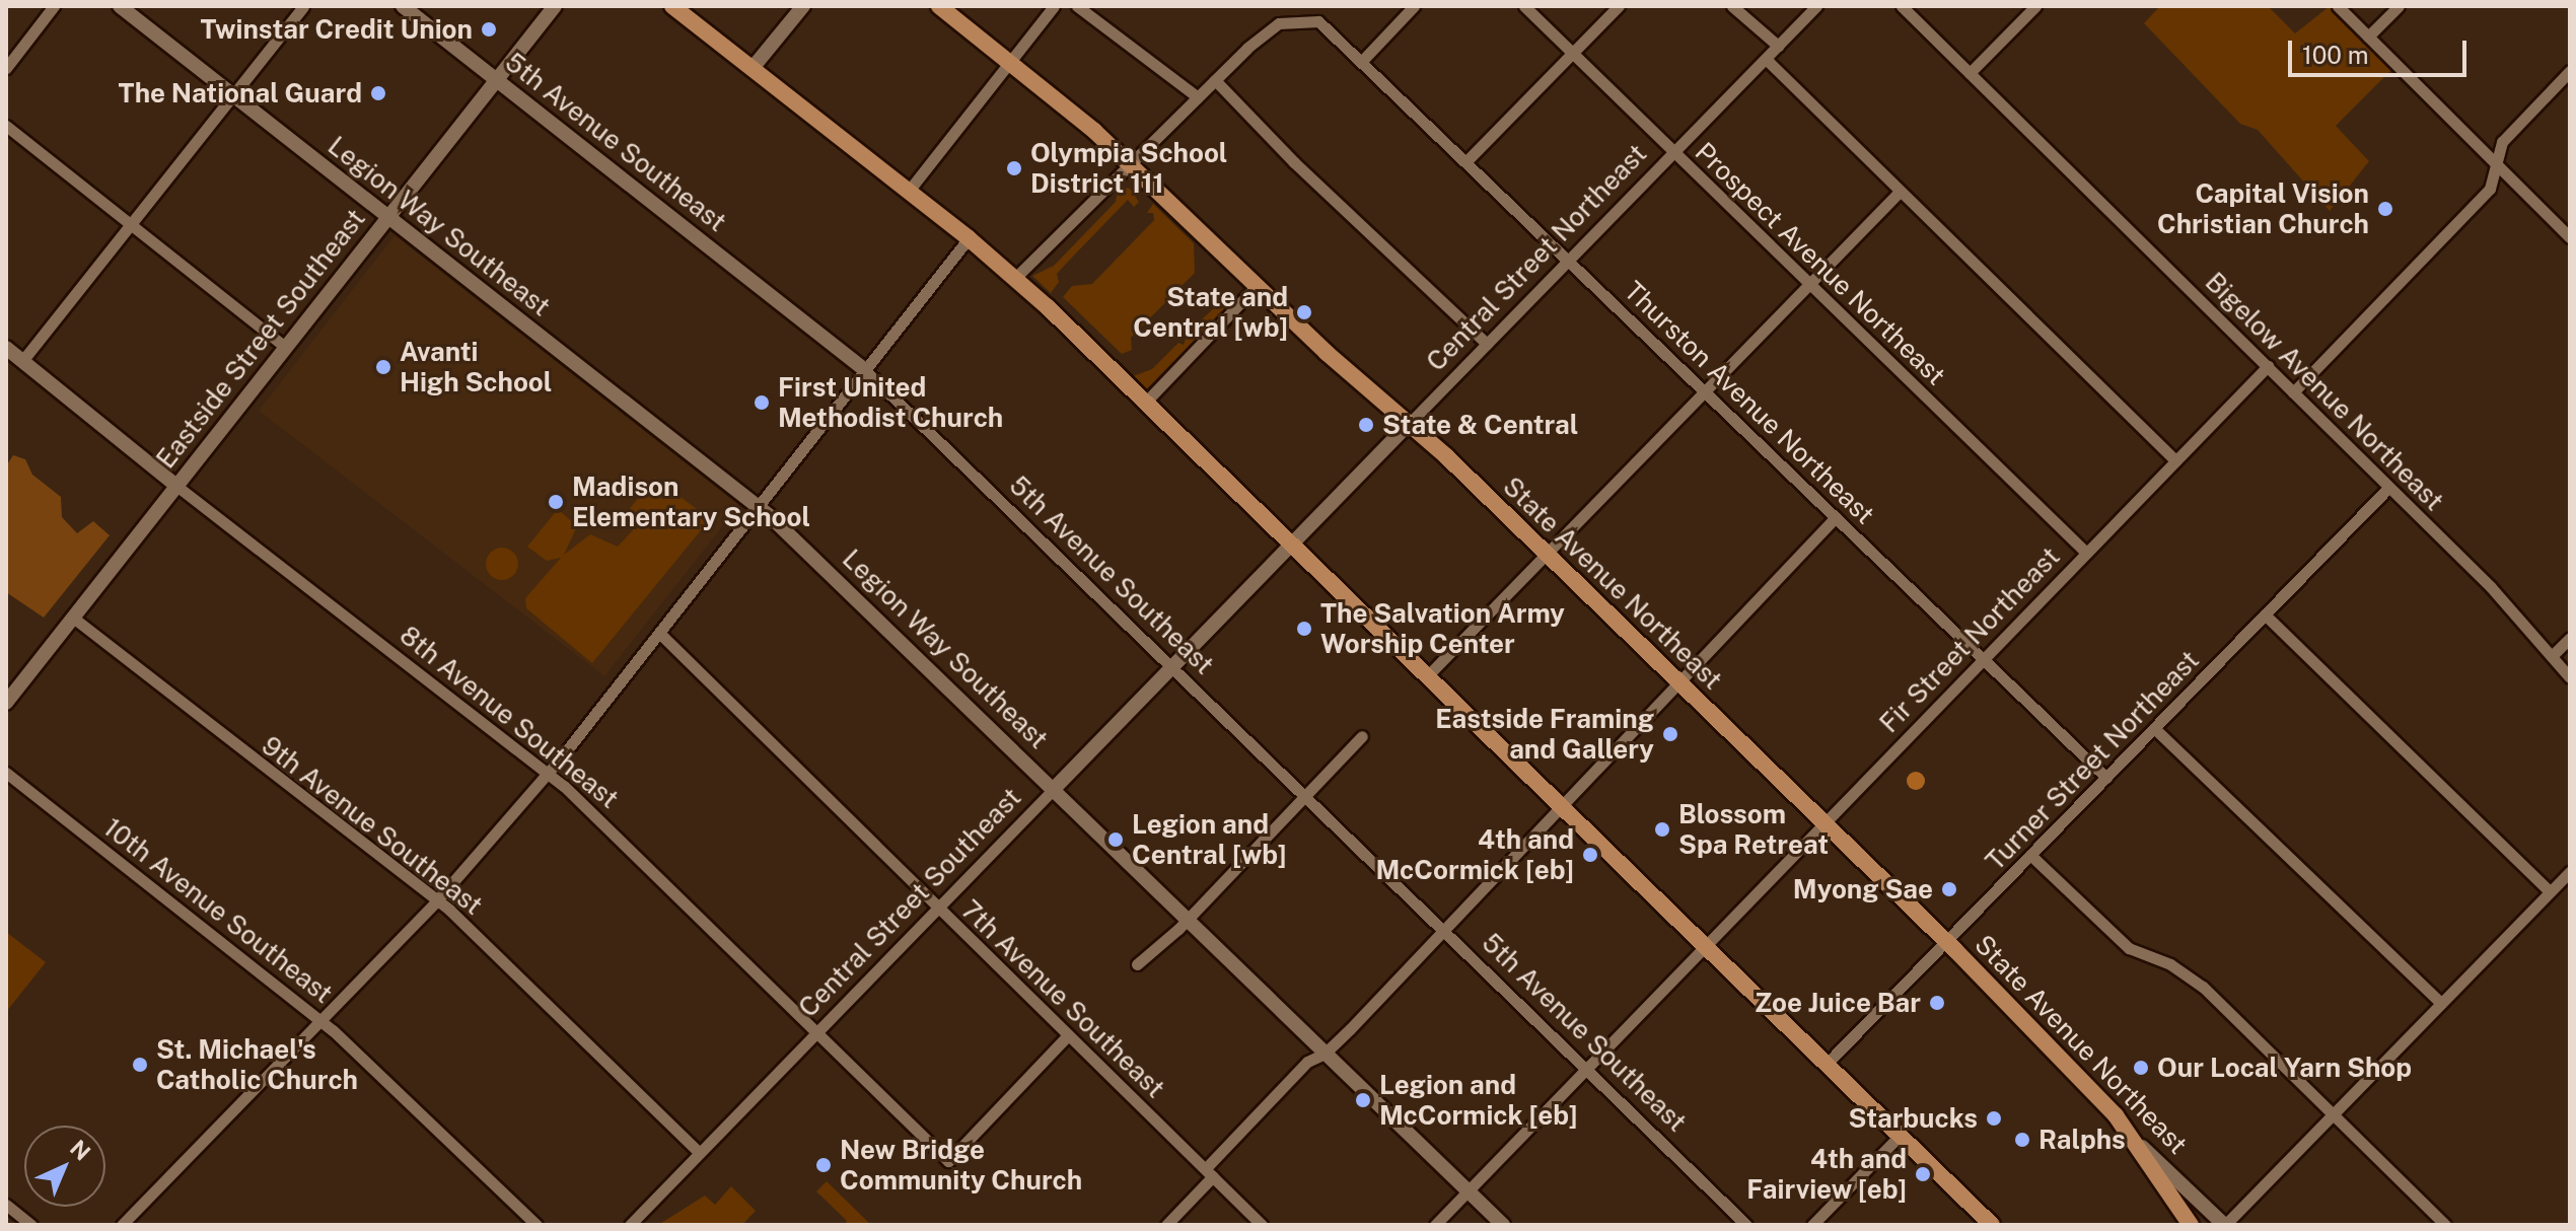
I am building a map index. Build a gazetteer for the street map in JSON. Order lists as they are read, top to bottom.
{
  "streets": {
    "main road": ["State Avenue Northeast"],
    "street": [
      "5th Avenue Southeast",
      "Legion Way Southeast",
      "Central Street Northeast",
      "Prospect Avenue Northeast",
      "Eastside Street Southeast",
      "Bigelow Avenue Northeast",
      "Thurston Avenue Northeast",
      "Fir Street Northeast",
      "8th Avenue Southeast",
      "Turner Street Northeast",
      "9th Avenue Southeast",
      "Central Street Southeast",
      "10th Avenue Southeast",
      "7th Avenue Southeast"
    ]
  },
  "crossings": [
    ["5th Avenue Southeast", "Eastside Street Southeast"],
    ["5th Avenue Southeast", "Fir Street Northeast"],
    ["5th Avenue Southeast", "Central Street Southeast"],
    ["Legion Way Southeast", "Eastside Street Southeast"],
    ["Legion Way Southeast", "Fir Street Northeast"],
    ["Legion Way Southeast", "Central Street Southeast"],
    ["Central Street Northeast", "Prospect Avenue Northeast"],
    ["Central Street Northeast", "Thurston Avenue Northeast"],
    ["Central Street Northeast", "State Avenue Northeast"],
    ["Central Street Northeast", "Central Street Southeast"],
    ["Prospect Avenue Northeast", "Fir Street Northeast"],
    ["Eastside Street Southeast", "8th Avenue Southeast"],
    ["Eastside Street Southeast", "9th Avenue Southeast"],
    ["Bigelow Avenue Northeast", "Fir Street Northeast"],
    ["Bigelow Avenue Northeast", "Turner Street Northeast"],
    ["Thurston Avenue Northeast", "Fir Street Northeast"],
    ["Thurston Avenue Northeast", "Turner Street Northeast"],
    ["State Avenue Northeast", "Fir Street Northeast"],
    ["State Avenue Northeast", "Turner Street Northeast"],
    ["8th Avenue Southeast", "Central Street Southeast"],
    ["8th Avenue Southeast", "7th Avenue Southeast"],
    ["9th Avenue Southeast", "Central Street Southeast"],
    ["Central Street Southeast", "7th Avenue Southeast"]
  ],
  "places": [
    "Twinstar Credit Union",
    "The National Guard",
    "Olympia School District 111",
    "Capital Vision Christian Church",
    "State and Central [wb]",
    "Avanti High School",
    "First United Methodist Church",
    "State & Central",
    "Madison Elementary School",
    "The Salvation Army Worship Center",
    "Eastside Framing and Gallery",
    "Blossom Spa Retreat",
    "Legion and Central [wb]",
    "4th and McCormick [eb]",
    "Myong Sae",
    "Zoe Juice Bar",
    "St. Michael's Catholic Church",
    "Our Local Yarn Shop",
    "Legion and McCormick [eb]",
    "Starbucks",
    "Ralphs",
    "New Bridge Community Church",
    "4th and Fairview [eb]"
  ],
  "scale_bar": "100 m",
  "north": "top right"
}
